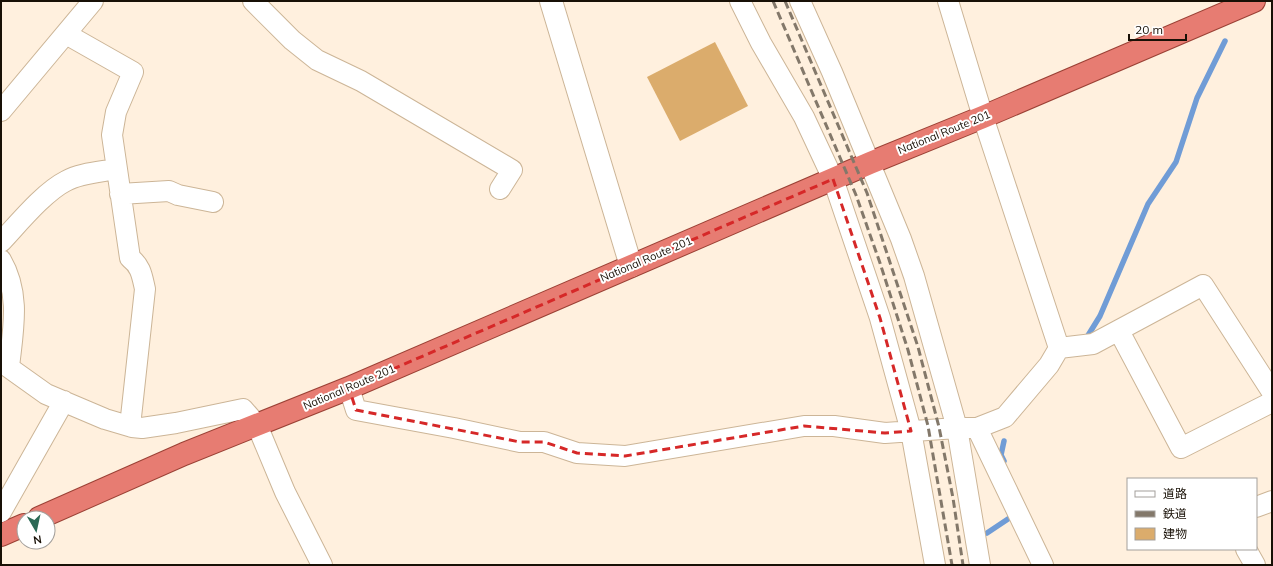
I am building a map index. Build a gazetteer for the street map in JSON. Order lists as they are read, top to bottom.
{
  "streets": {
    "highway": ["National Route 201"]
  },
  "legend": ["道路", "鉄道", "建物"],
  "scale_bar": "20 m",
  "north": "bottom"
}
